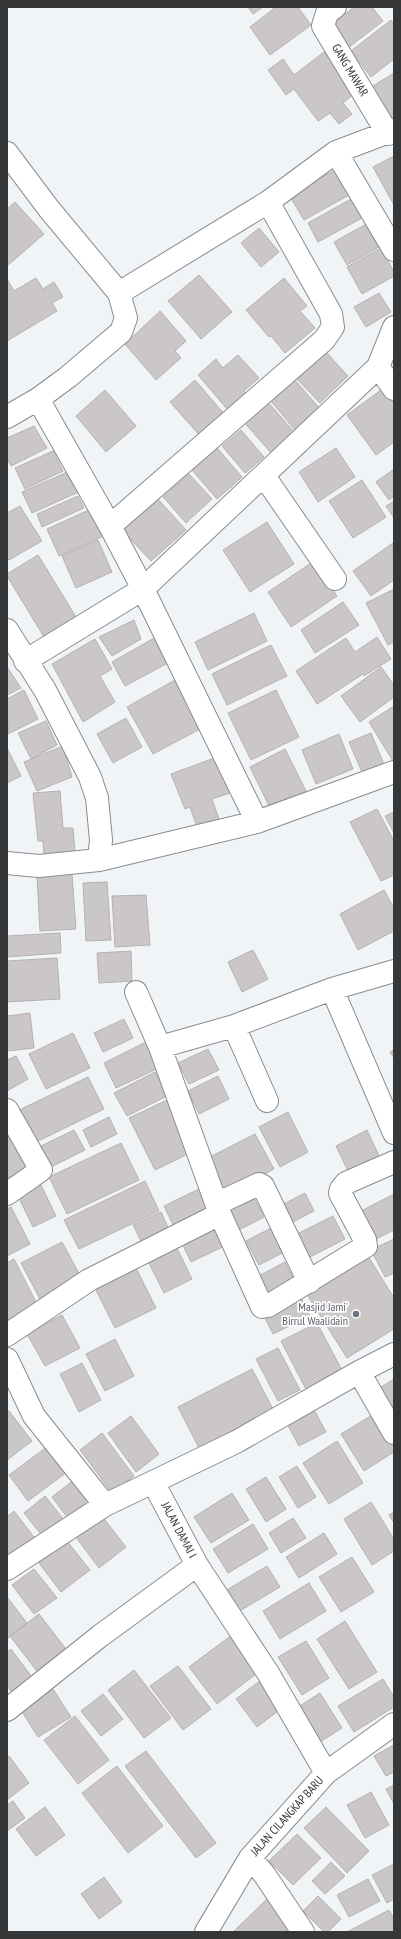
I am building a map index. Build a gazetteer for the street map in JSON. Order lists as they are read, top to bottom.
{
  "streets": {
    "street": ["GANG MAWAR", "JALAN DAMAI I", "JALAN CILANGKAP BARU"]
  },
  "crossings": [
    ["JALAN DAMAI I", "JALAN CILANGKAP BARU"]
  ],
  "places": ["Masjid Jami' Birrul Waalidain"]
}
